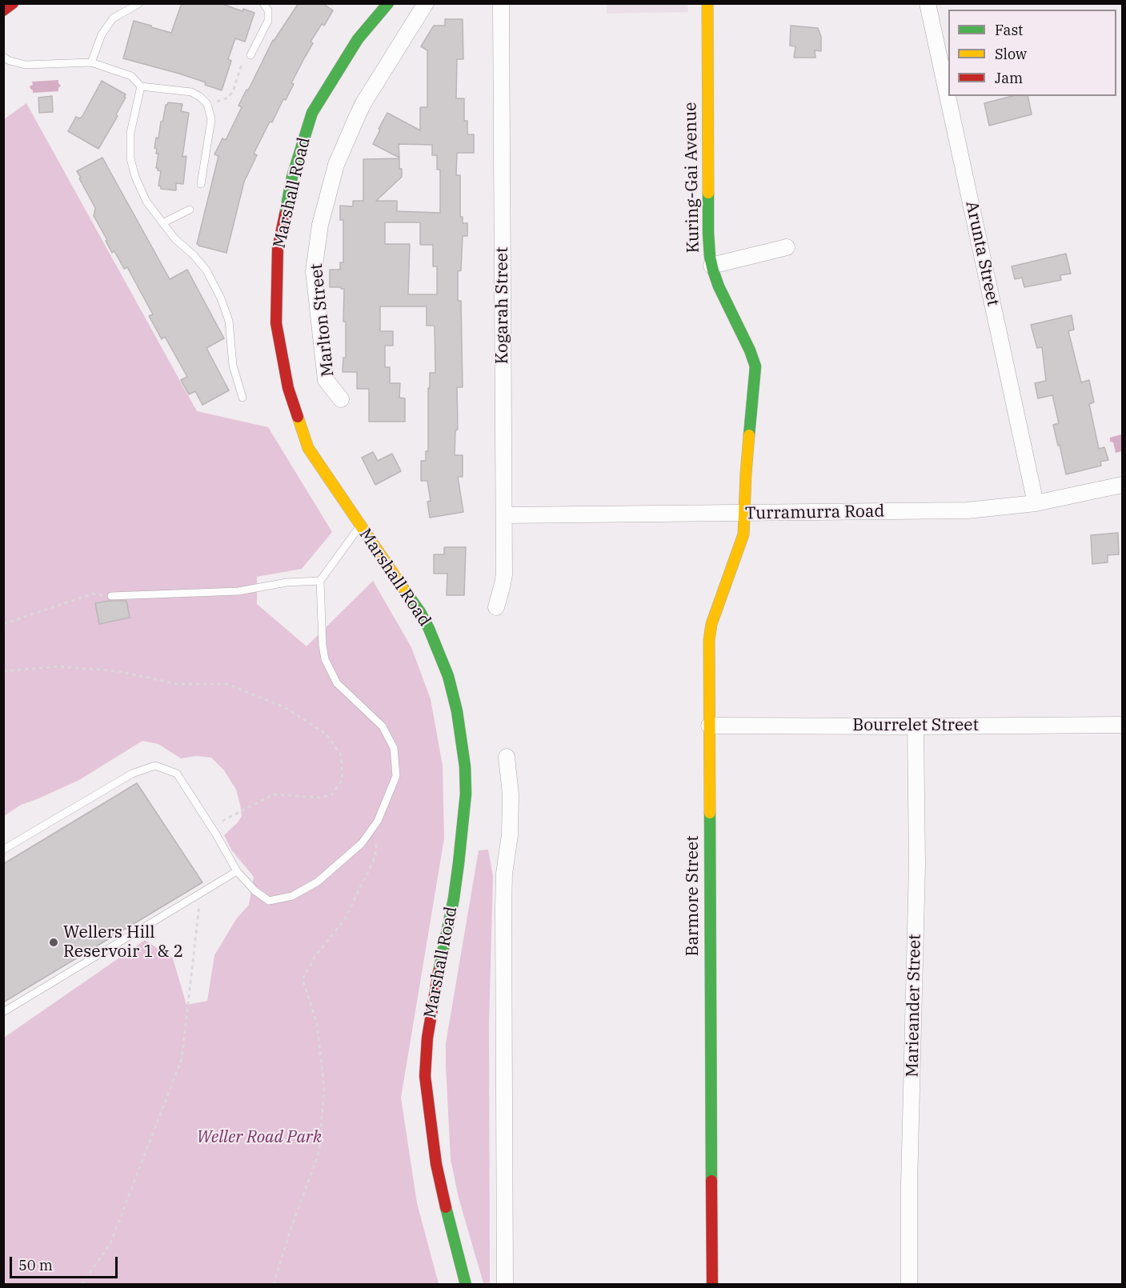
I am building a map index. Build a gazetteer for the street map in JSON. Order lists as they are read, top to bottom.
{
  "streets": {
    "main road": ["Kuring-Gai Avenue", "Marshall Road", "Barmore Street"],
    "street": [
      "Arunta Street",
      "Kogarah Street",
      "Marlton Street",
      "Turramurra Road",
      "Bourrelet Street",
      "Marieander Street"
    ]
  },
  "crossings": [
    ["Kuring-Gai Avenue", "Turramurra Road"],
    ["Kuring-Gai Avenue", "Barmore Street"],
    ["Arunta Street", "Turramurra Road"],
    ["Kogarah Street", "Turramurra Road"],
    ["Turramurra Road", "Barmore Street"],
    ["Bourrelet Street", "Barmore Street"],
    ["Bourrelet Street", "Marieander Street"]
  ],
  "parks": ["Weller Road Park"],
  "places": ["Wellers Hill Reservoir 1 & 2"],
  "legend": ["Fast", "Slow", "Jam"],
  "scale_bar": "50 m"
}
